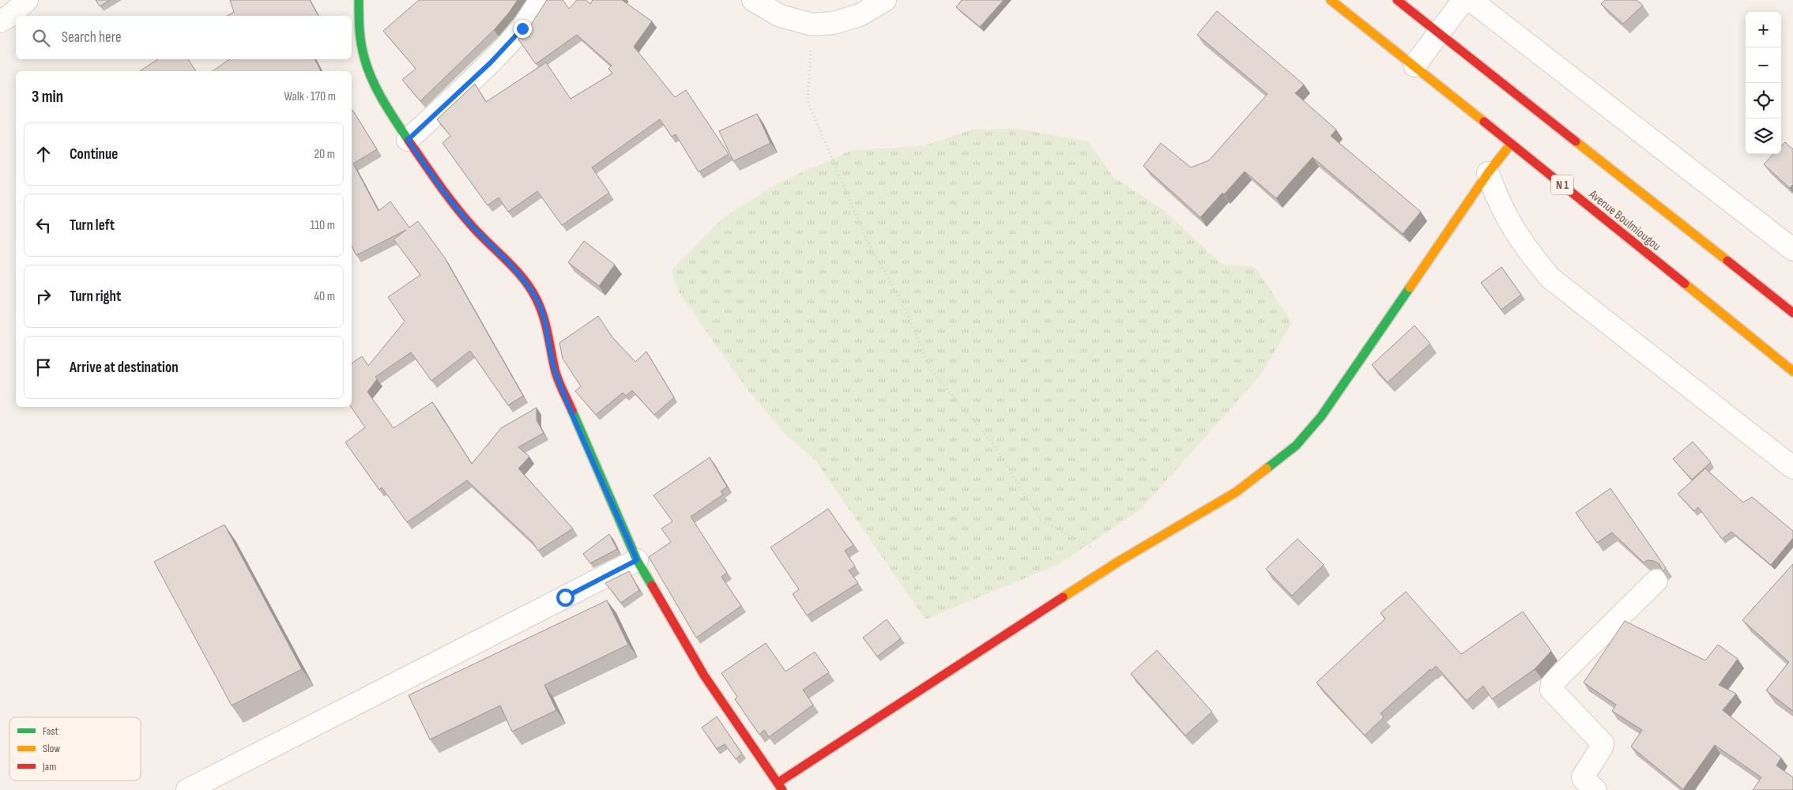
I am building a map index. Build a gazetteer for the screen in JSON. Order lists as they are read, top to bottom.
{
  "streets": {
    "main road": ["N 1", "Avenue Boulmiougou"]
  },
  "legend": ["Fast", "Slow", "Jam"],
  "page": {
    "map_buttons": ["+", "−"],
    "search": "Search here",
    "heading": ["3 min", "Walk · 170 m"],
    "list": [
      ["Continue", "20 m"],
      ["Turn left", "110 m"],
      ["Turn right", "40 m"],
      "Arrive at destination"
    ]
  }
}
